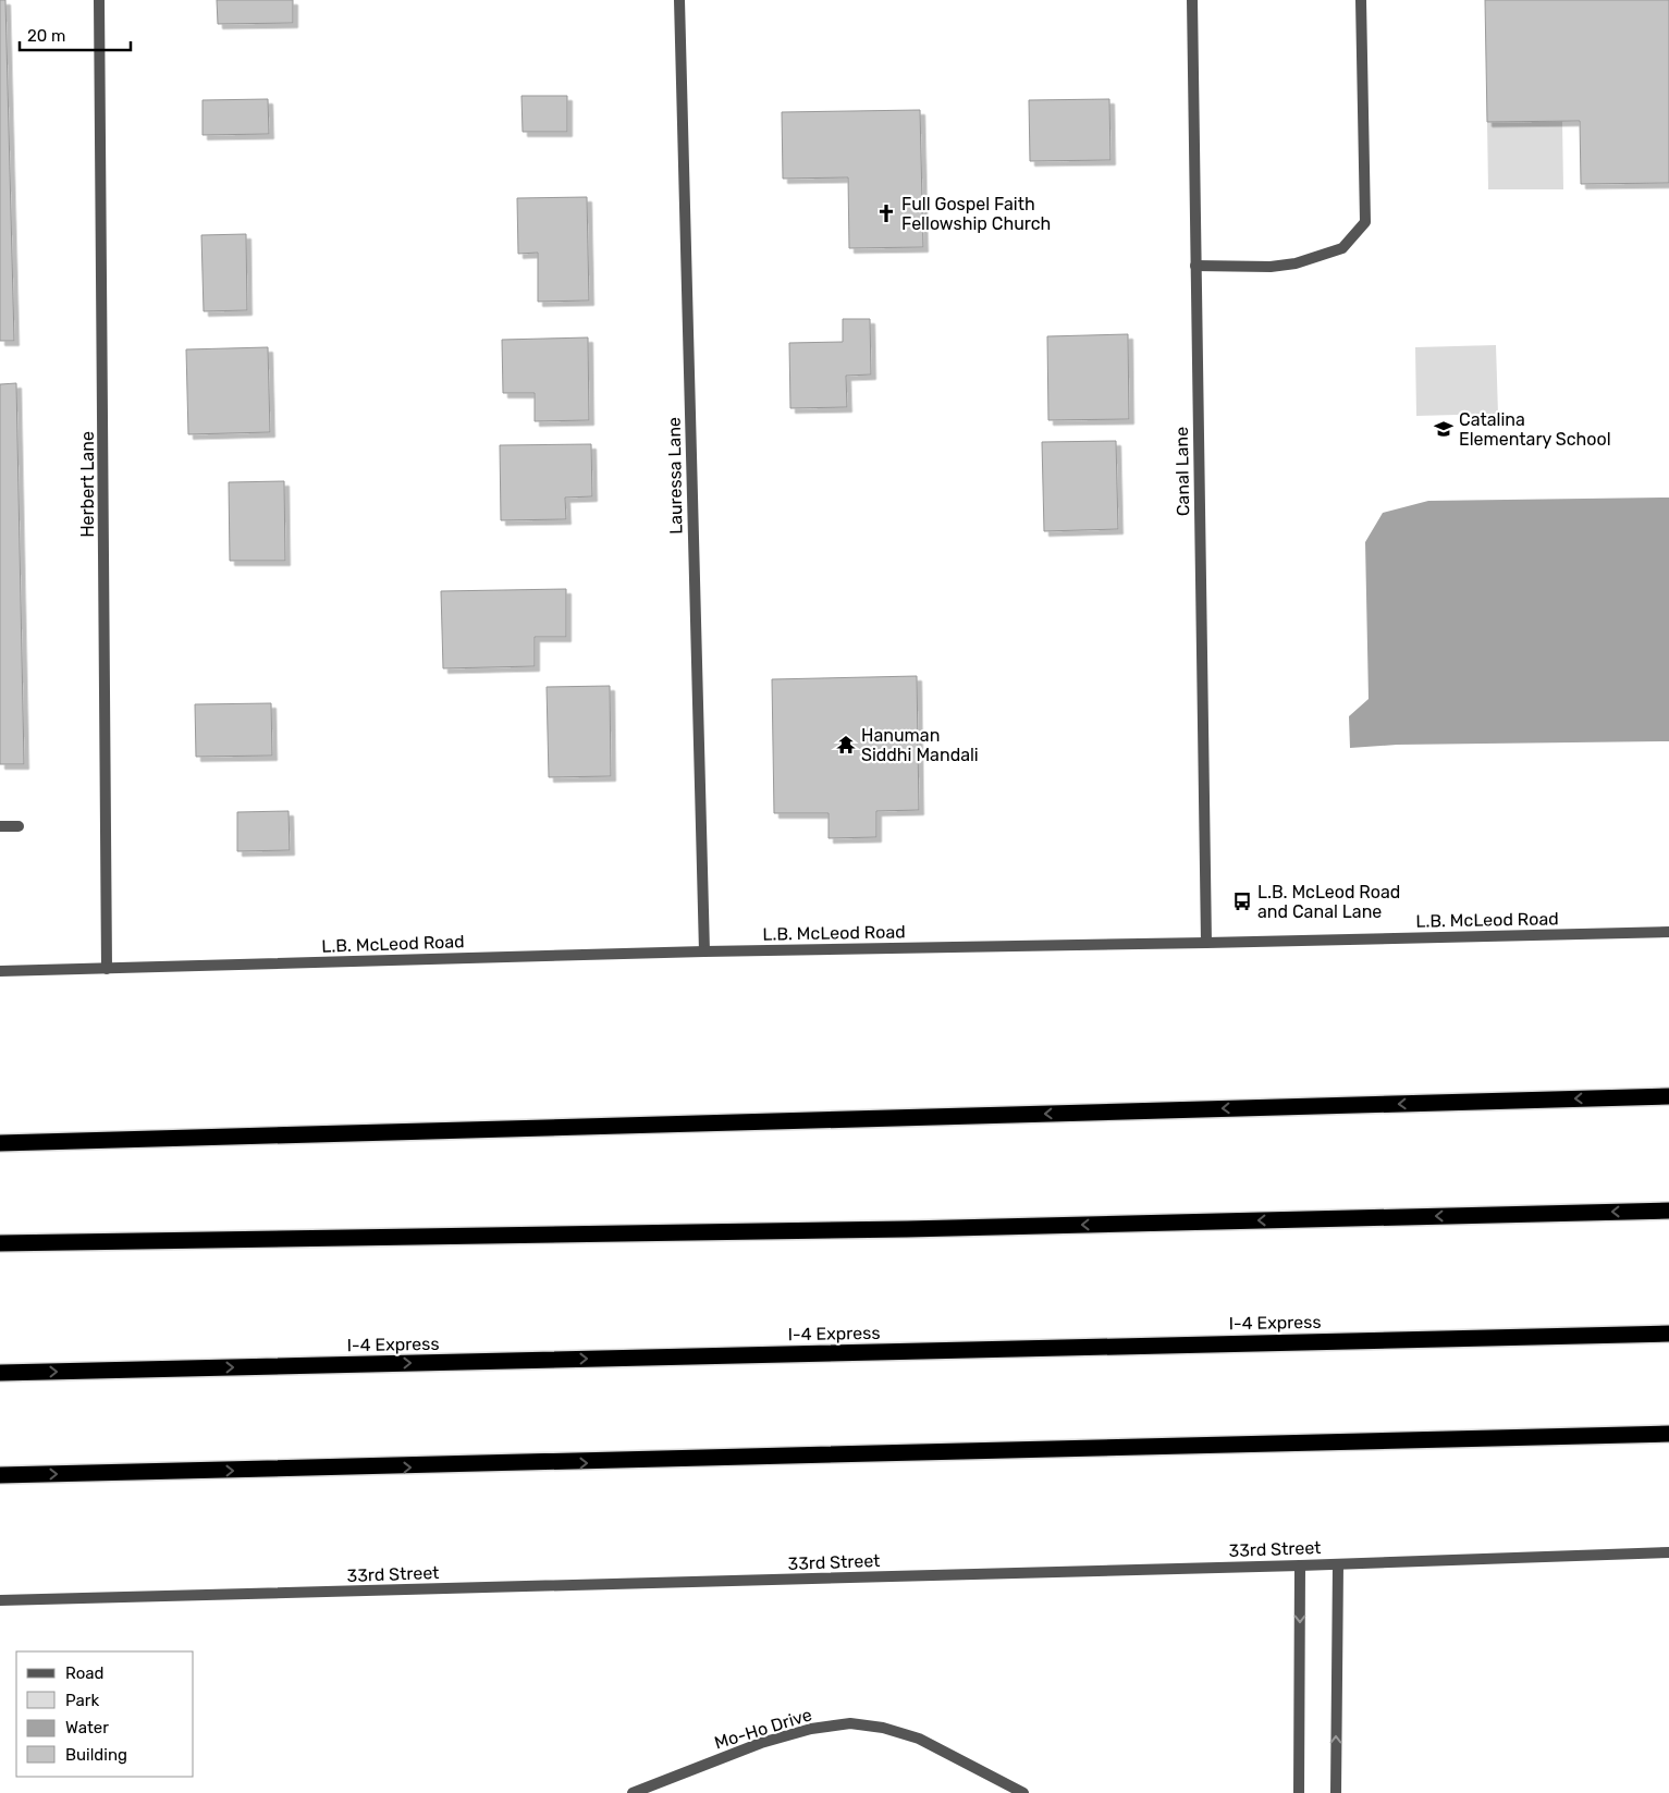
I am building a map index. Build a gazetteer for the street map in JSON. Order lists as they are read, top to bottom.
{
  "streets": {
    "highway": ["I-4 Express"],
    "street": [
      "Canal Lane",
      "Lauressa Lane",
      "Herbert Lane",
      "L.B. McLeod Road",
      "33rd Street",
      "Mo-Ho Drive"
    ]
  },
  "crossings": [
    ["Canal Lane", "L.B. McLeod Road"],
    ["Lauressa Lane", "L.B. McLeod Road"],
    ["Herbert Lane", "L.B. McLeod Road"]
  ],
  "places": {
    "church": ["Full Gospel Faith Fellowship Church"],
    "school or university": ["Catalina Elementary School"],
    "temple": ["Hanuman Siddhi Mandali"],
    "bus stop": ["L.B. McLeod Road and Canal Lane"]
  },
  "legend": [
    "Road",
    "Park",
    "Water",
    "Building"
  ],
  "scale_bar": "20 m"
}
